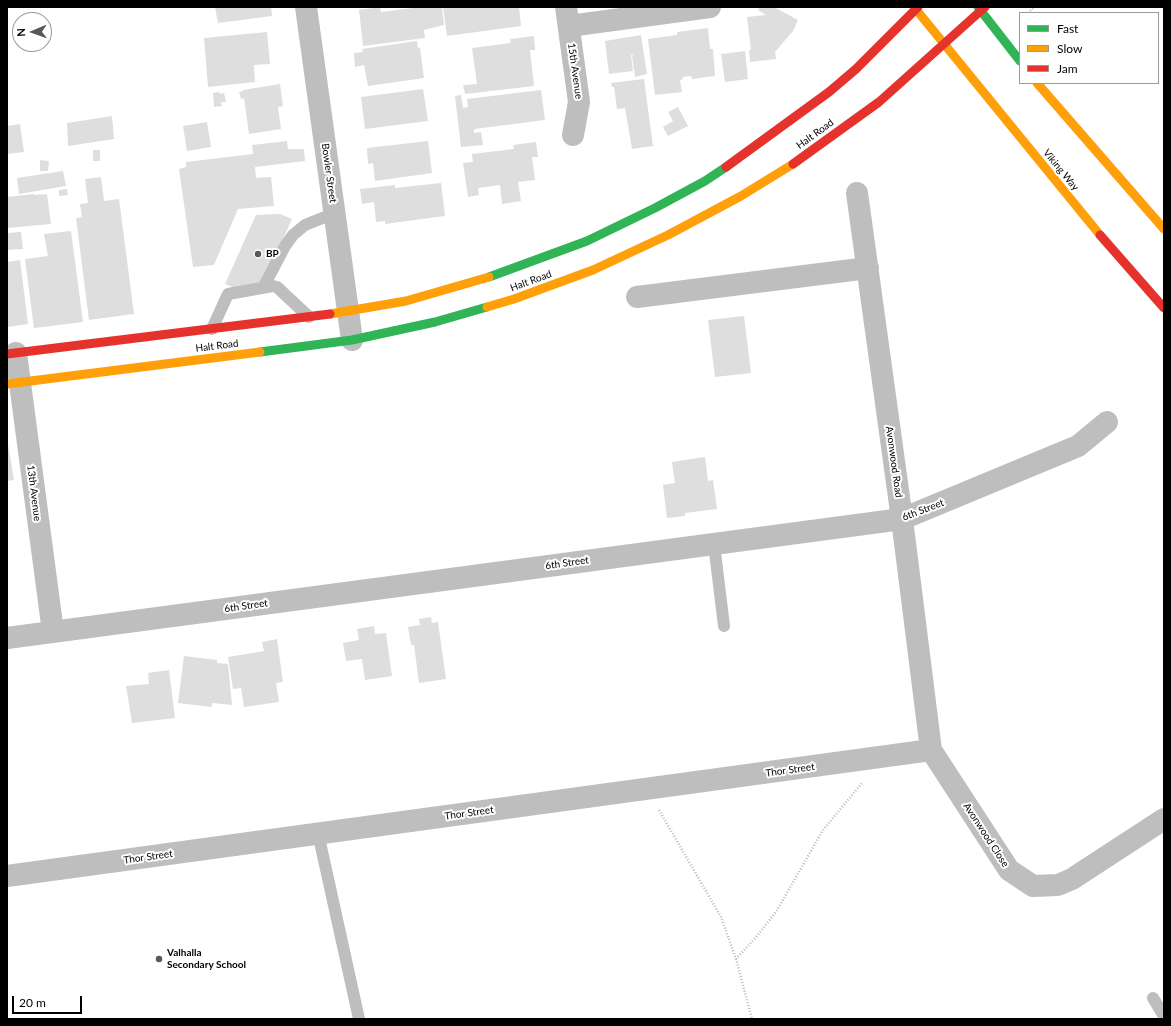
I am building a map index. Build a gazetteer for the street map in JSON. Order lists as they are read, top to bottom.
{
  "streets": {
    "street": [
      "15th Avenue",
      "Halt Road",
      "Viking Way",
      "Bowler Street",
      "Avonwood Road",
      "13th Avenue",
      "6th Street",
      "Thor Street",
      "Avonwood Close"
    ]
  },
  "crossings": [
    ["Halt Road", "Viking Way"],
    ["Halt Road", "Bowler Street"],
    ["Halt Road", "13th Avenue"],
    ["Avonwood Road", "6th Street"],
    ["Avonwood Road", "Thor Street"],
    ["Avonwood Road", "Avonwood Close"],
    ["13th Avenue", "6th Street"],
    ["Thor Street", "Avonwood Close"]
  ],
  "places": ["BP", "Valhalla Secondary School"],
  "legend": ["Fast", "Slow", "Jam"],
  "scale_bar": "20 m",
  "north": "left"
}
